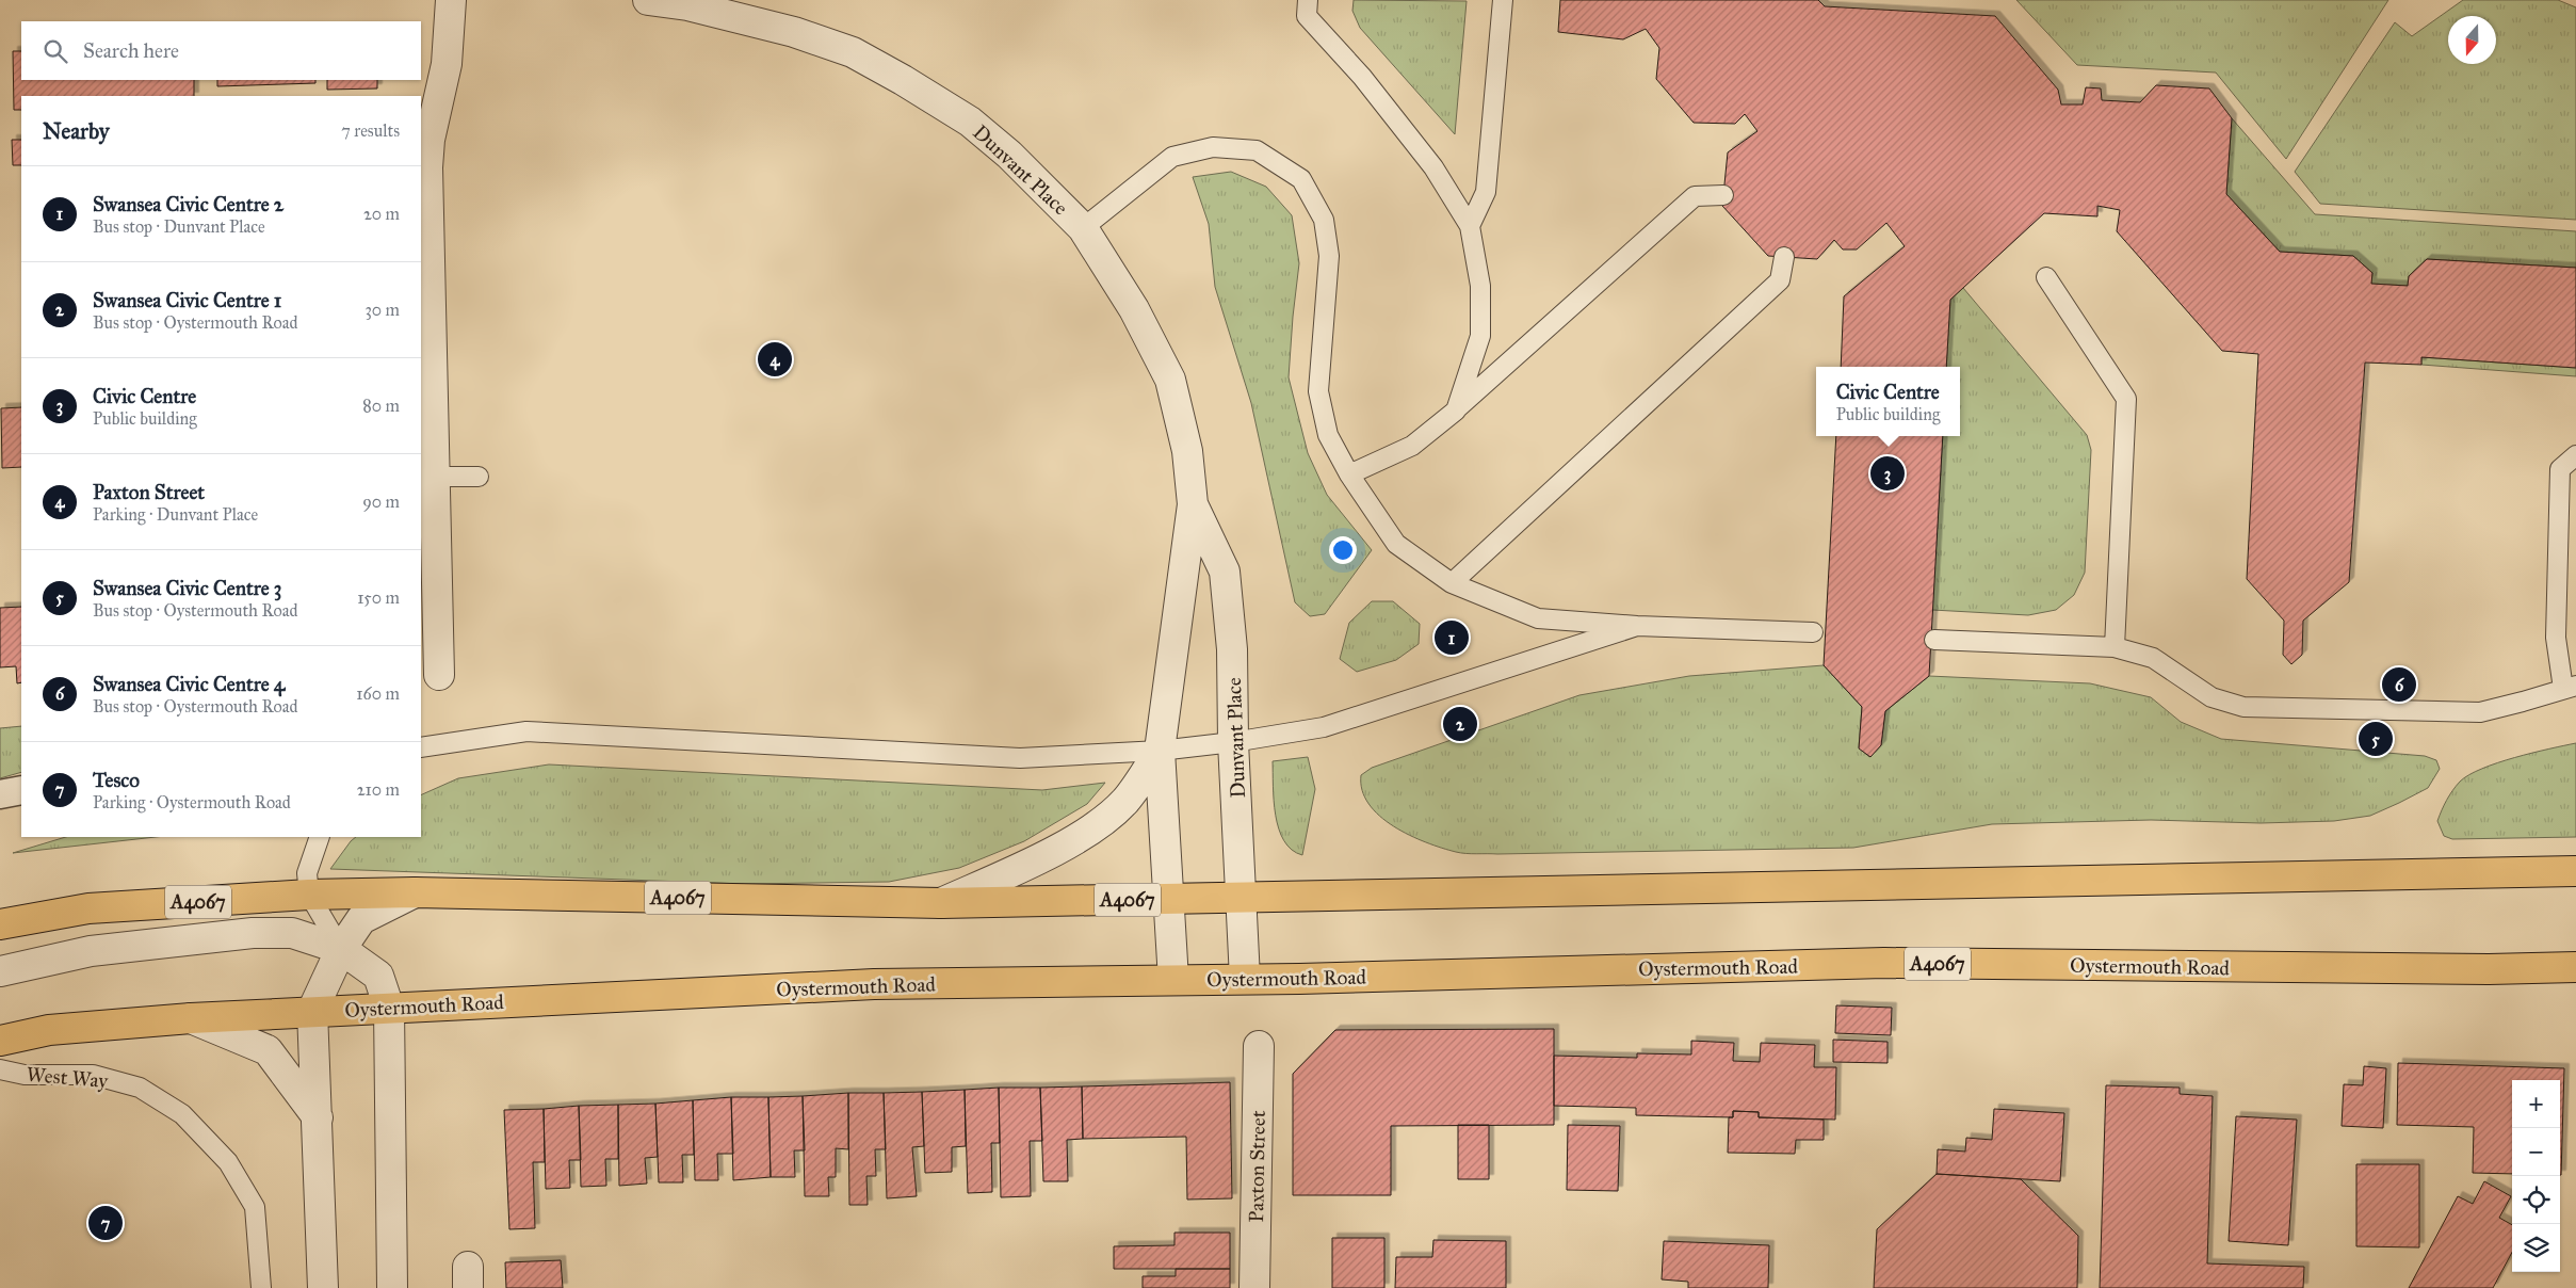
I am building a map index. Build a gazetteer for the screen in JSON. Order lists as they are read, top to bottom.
{
  "streets": {
    "main road": ["A4067", "Oystermouth Road"],
    "street": ["Dunvant Place", "Paxton Street"],
    "lane": ["West Way"]
  },
  "crossings": [
    ["Dunvant Place", "A4067"],
    ["Dunvant Place", "Oystermouth Road"],
    ["A4067", "Oystermouth Road"]
  ],
  "north": "bottom",
  "page": {
    "search": "Search here",
    "heading": ["Nearby", "7 results"],
    "list": [
      {
        "mark": "1",
        "name": "Swansea Civic Centre 2",
        "note": "Bus stop · Dunvant Place",
        "value": "20 m"
      },
      {
        "mark": "2",
        "name": "Swansea Civic Centre 1",
        "note": "Bus stop · Oystermouth Road",
        "value": "30 m"
      },
      {
        "mark": "3",
        "name": "Civic Centre",
        "note": "Public building",
        "value": "80 m"
      },
      {
        "mark": "4",
        "name": "Paxton Street",
        "note": "Parking · Dunvant Place",
        "value": "90 m"
      },
      {
        "mark": "5",
        "name": "Swansea Civic Centre 3",
        "note": "Bus stop · Oystermouth Road",
        "value": "150 m"
      },
      {
        "mark": "6",
        "name": "Swansea Civic Centre 4",
        "note": "Bus stop · Oystermouth Road",
        "value": "160 m"
      },
      {
        "mark": "7",
        "name": "Tesco",
        "note": "Parking · Oystermouth Road",
        "value": "210 m"
      }
    ],
    "pins": [
      "4",
      "3",
      "1",
      "6",
      "2",
      "5",
      "7"
    ],
    "popup": ["Civic Centre", "Public building"],
    "map_buttons": ["+", "−"]
  }
}
